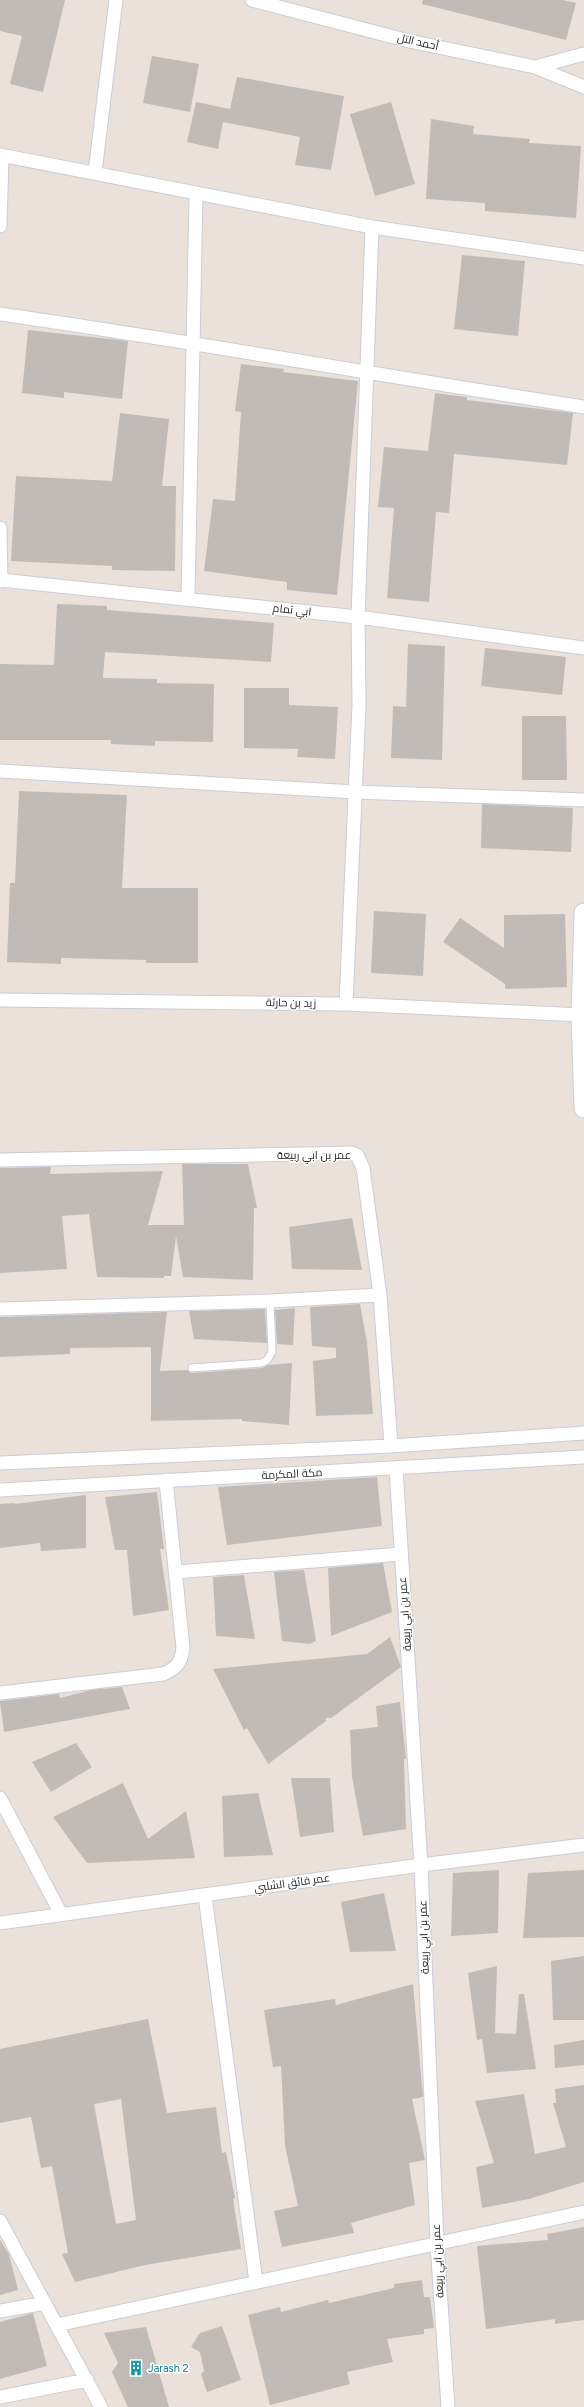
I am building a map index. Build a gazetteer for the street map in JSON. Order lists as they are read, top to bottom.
{
  "streets": {
    "street": [
      "أحمد التل",
      "ابي تمام",
      "زيد بن حارثة",
      "عمر بن ابي ربيعة",
      "مكة المكرمة",
      "عمر فائق الشلبي"
    ]
  },
  "crossings": [
    ["عمر بن ابي ربيعة", "مكة المكرمة"],
    ["عمر بن ابي ربيعة", "عمر فائق الشلبي"]
  ],
  "places": {
    "building": ["Jarash 2"]
  }
}
